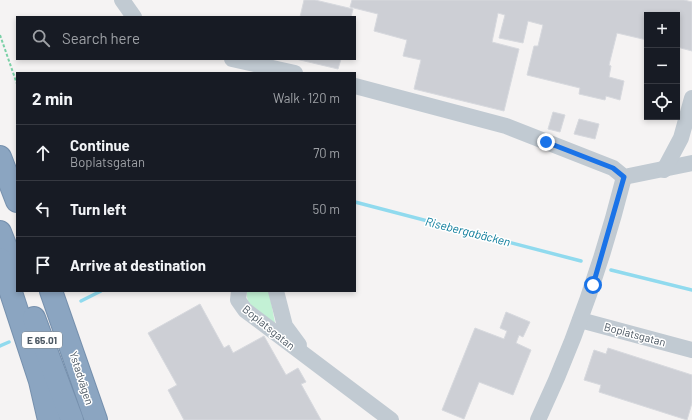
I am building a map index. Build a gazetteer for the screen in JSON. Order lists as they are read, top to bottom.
{
  "streets": {
    "highway": ["E 65.01", "Ystadvägen"],
    "street": ["Boplatsgatan"]
  },
  "water": ["Risebergabäcken"],
  "page": {
    "map_buttons": ["+", "−"],
    "search": "Search here",
    "heading": ["2 min", "Walk · 120 m"],
    "list": [
      ["Continue", "Boplatsgatan", "70 m"],
      ["Turn left", "50 m"],
      "Arrive at destination"
    ]
  }
}
